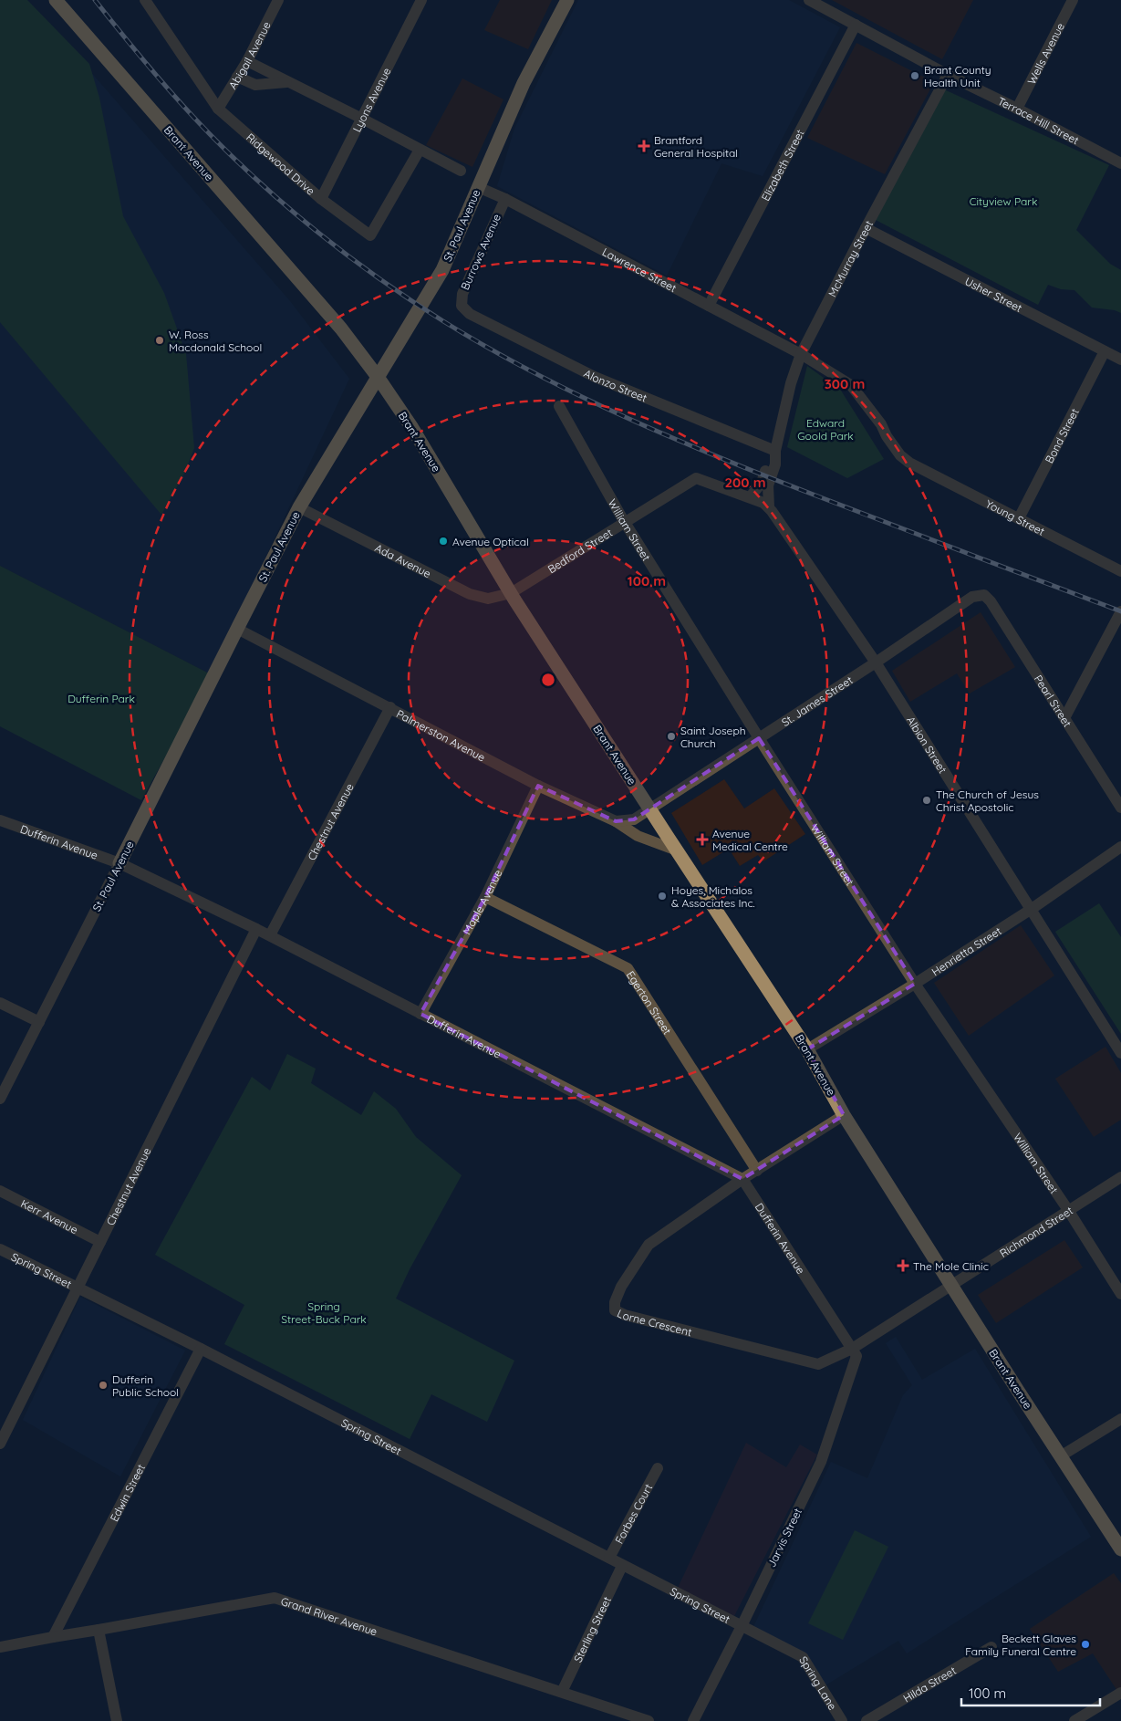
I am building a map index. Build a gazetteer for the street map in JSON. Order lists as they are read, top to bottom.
{
  "streets": {
    "main road": ["Brant Avenue", "St. Paul Avenue"],
    "street": [
      "Wells Avenue",
      "Abigail Avenue",
      "Lyons Avenue",
      "Terrace Hill Street",
      "Ridgewood Drive",
      "Elizabeth Street",
      "Burrows Avenue",
      "McMurray Street",
      "Lawrence Street",
      "Usher Street",
      "Alonzo Street",
      "Bond Street",
      "Young Street",
      "William Street",
      "Bedford Street",
      "Ada Avenue",
      "St. James Street",
      "Pearl Street",
      "Palmerston Avenue",
      "Albion Street",
      "Chestnut Avenue",
      "Dufferin Avenue",
      "Maple Avenue",
      "Henrietta Street",
      "Egerton Street",
      "Kerr Avenue",
      "Richmond Street",
      "Spring Street",
      "Lorne Crescent",
      "Edwin Street",
      "Forbes Court",
      "Jarvis Street",
      "Grand River Avenue",
      "Sterling Street",
      "Spring Lane",
      "Hilda Street"
    ]
  },
  "crossings": [
    ["Wells Avenue", "Terrace Hill Street"],
    ["Abigail Avenue", "Ridgewood Drive"],
    ["Lyons Avenue", "Ridgewood Drive"],
    ["Terrace Hill Street", "Elizabeth Street"],
    ["Terrace Hill Street", "McMurray Street"],
    ["Brant Avenue", "St. Paul Avenue"],
    ["Brant Avenue", "Bedford Street"],
    ["Brant Avenue", "Ada Avenue"],
    ["Brant Avenue", "St. James Street"],
    ["Brant Avenue", "Palmerston Avenue"],
    ["Brant Avenue", "Henrietta Street"],
    ["Brant Avenue", "Richmond Street"],
    ["Brant Avenue", "Lorne Crescent"],
    ["Elizabeth Street", "Lawrence Street"],
    ["St. Paul Avenue", "Lawrence Street"],
    ["St. Paul Avenue", "Ada Avenue"],
    ["St. Paul Avenue", "Palmerston Avenue"],
    ["St. Paul Avenue", "Dufferin Avenue"],
    ["Burrows Avenue", "Lawrence Street"],
    ["Burrows Avenue", "Alonzo Street"],
    ["McMurray Street", "Lawrence Street"],
    ["McMurray Street", "Usher Street"],
    ["McMurray Street", "Alonzo Street"],
    ["McMurray Street", "Young Street"],
    ["McMurray Street", "Albion Street"],
    ["Lawrence Street", "Young Street"],
    ["Usher Street", "Bond Street"],
    ["Bond Street", "Young Street"],
    ["William Street", "Bedford Street"],
    ["William Street", "St. James Street"],
    ["William Street", "Henrietta Street"],
    ["William Street", "Richmond Street"],
    ["Bedford Street", "Ada Avenue"],
    ["Bedford Street", "Albion Street"],
    ["St. James Street", "Pearl Street"],
    ["St. James Street", "Albion Street"],
    ["Palmerston Avenue", "Chestnut Avenue"],
    ["Palmerston Avenue", "Maple Avenue"],
    ["Albion Street", "Henrietta Street"],
    ["Chestnut Avenue", "Dufferin Avenue"],
    ["Chestnut Avenue", "Kerr Avenue"],
    ["Chestnut Avenue", "Spring Street"],
    ["Dufferin Avenue", "Maple Avenue"],
    ["Dufferin Avenue", "Lorne Crescent"],
    ["Dufferin Avenue", "Jarvis Street"],
    ["Maple Avenue", "Egerton Street"],
    ["Egerton Street", "Lorne Crescent"],
    ["Richmond Street", "Lorne Crescent"],
    ["Spring Street", "Edwin Street"],
    ["Spring Street", "Forbes Court"],
    ["Spring Street", "Jarvis Street"],
    ["Spring Street", "Sterling Street"],
    ["Spring Street", "Spring Lane"],
    ["Lorne Crescent", "Jarvis Street"],
    ["Edwin Street", "Grand River Avenue"],
    ["Jarvis Street", "Spring Lane"],
    ["Grand River Avenue", "Sterling Street"]
  ],
  "parks": [
    "Cityview Park",
    "Edward Goold Park",
    "Dufferin Park",
    "Spring Street-Buck Park"
  ],
  "places": {
    "other": [
      "Brant County Health Unit",
      "W. Ross Macdonald School",
      "Avenue Optical",
      "Saint Joseph Church",
      "The Church of Jesus Christ Apostolic",
      "Hoyes, Michalos & Associates Inc.",
      "Dufferin Public School",
      "Beckett Glaves Family Funeral Centre"
    ],
    "health": ["Brantford General Hospital", "Avenue Medical Centre", "The Mole Clinic"]
  },
  "scale_bar": "100 m",
  "rings": ["300 m", "200 m", "100 m"]
}
